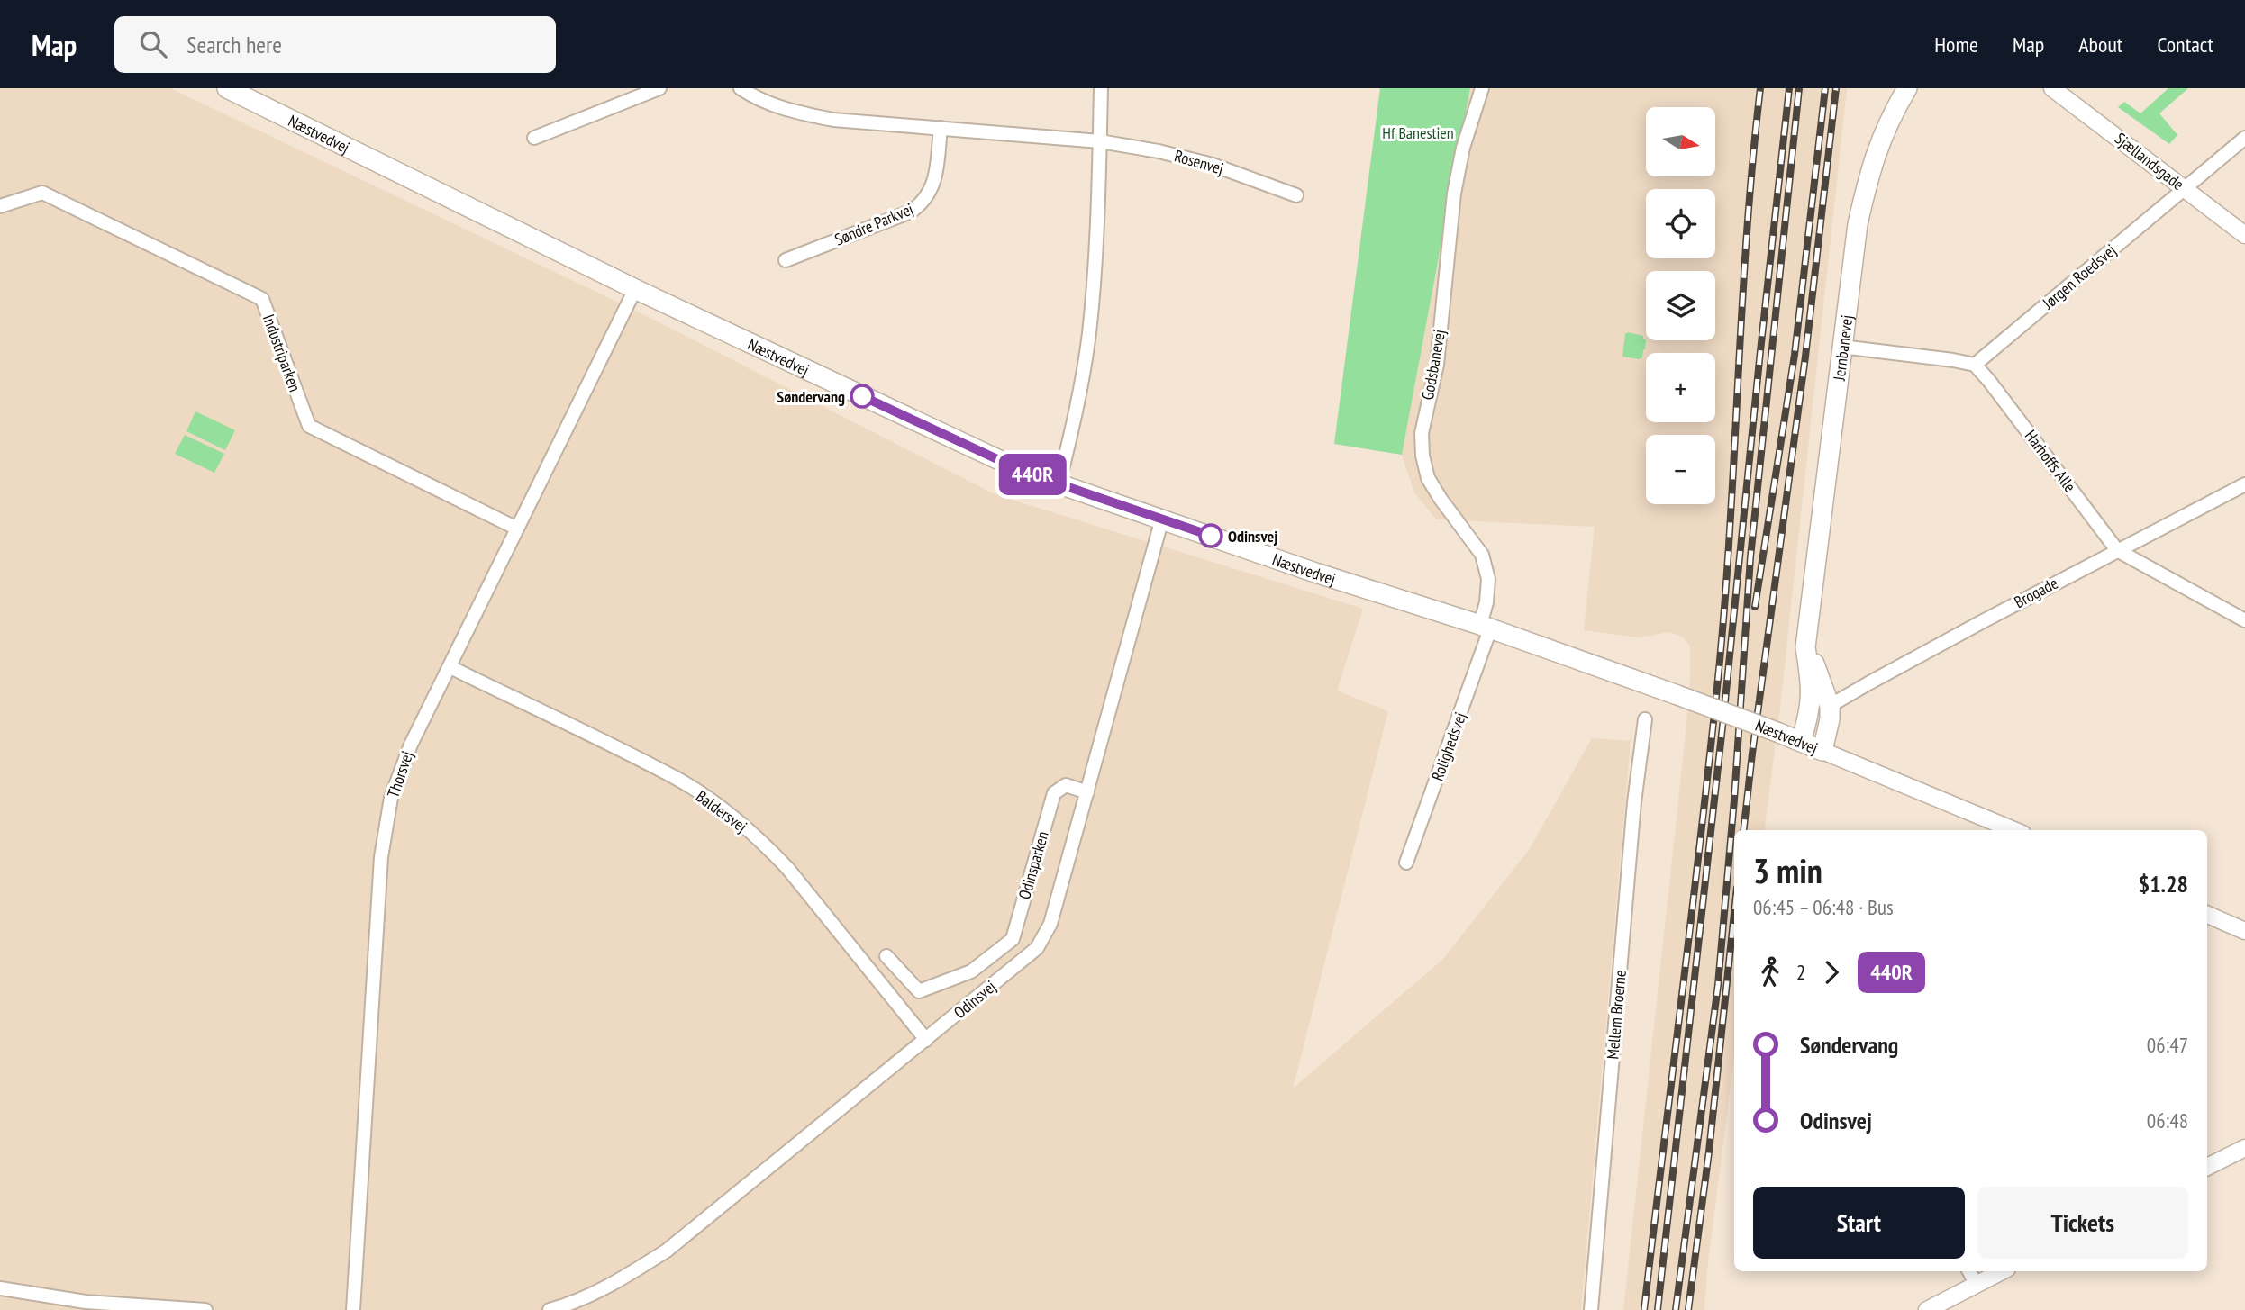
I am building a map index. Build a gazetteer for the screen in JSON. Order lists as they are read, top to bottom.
{
  "streets": {
    "main road": ["Næstvedvej", "Jernbanevej"],
    "street": [
      "Sjællandsgade",
      "Rosenvej",
      "Søndre Parkvej",
      "Jørgen Roedsvej",
      "Industriparken",
      "Godsbanevej",
      "Harhoffs Alle",
      "Brogade",
      "Rolighedsvej",
      "Thorsvej",
      "Baldersvej",
      "Odinsparken",
      "Odinsvej",
      "Mellem Broerne"
    ]
  },
  "crossings": [
    ["Næstvedvej", "Jernbanevej"],
    ["Næstvedvej", "Godsbanevej"],
    ["Næstvedvej", "Rolighedsvej"],
    ["Næstvedvej", "Thorsvej"],
    ["Næstvedvej", "Odinsvej"],
    ["Sjællandsgade", "Jørgen Roedsvej"],
    ["Jørgen Roedsvej", "Harhoffs Alle"],
    ["Jernbanevej", "Brogade"],
    ["Industriparken", "Thorsvej"],
    ["Godsbanevej", "Rolighedsvej"],
    ["Harhoffs Alle", "Brogade"],
    ["Thorsvej", "Baldersvej"],
    ["Baldersvej", "Odinsvej"],
    ["Odinsparken", "Odinsvej"]
  ],
  "parks": ["Hf Banestien"],
  "places": ["Søndervang", "Odinsvej"],
  "lines": ["bus line 440R"],
  "north": "right",
  "page": {
    "header": "Map",
    "search": "Search here",
    "nav": [
      "Home",
      "Map",
      "About",
      "Contact"
    ],
    "on_map": "440R",
    "map_buttons": ["+", "−"],
    "heading": ["3 min", "06:45 – 06:48 · Bus", "$1.28"],
    "legs": ["2", "440R"],
    "list": [
      {
        "name": "Søndervang",
        "value": "06:47"
      },
      {
        "name": "Odinsvej",
        "value": "06:48"
      }
    ],
    "buttons": ["Start", "Tickets"]
  }
}
